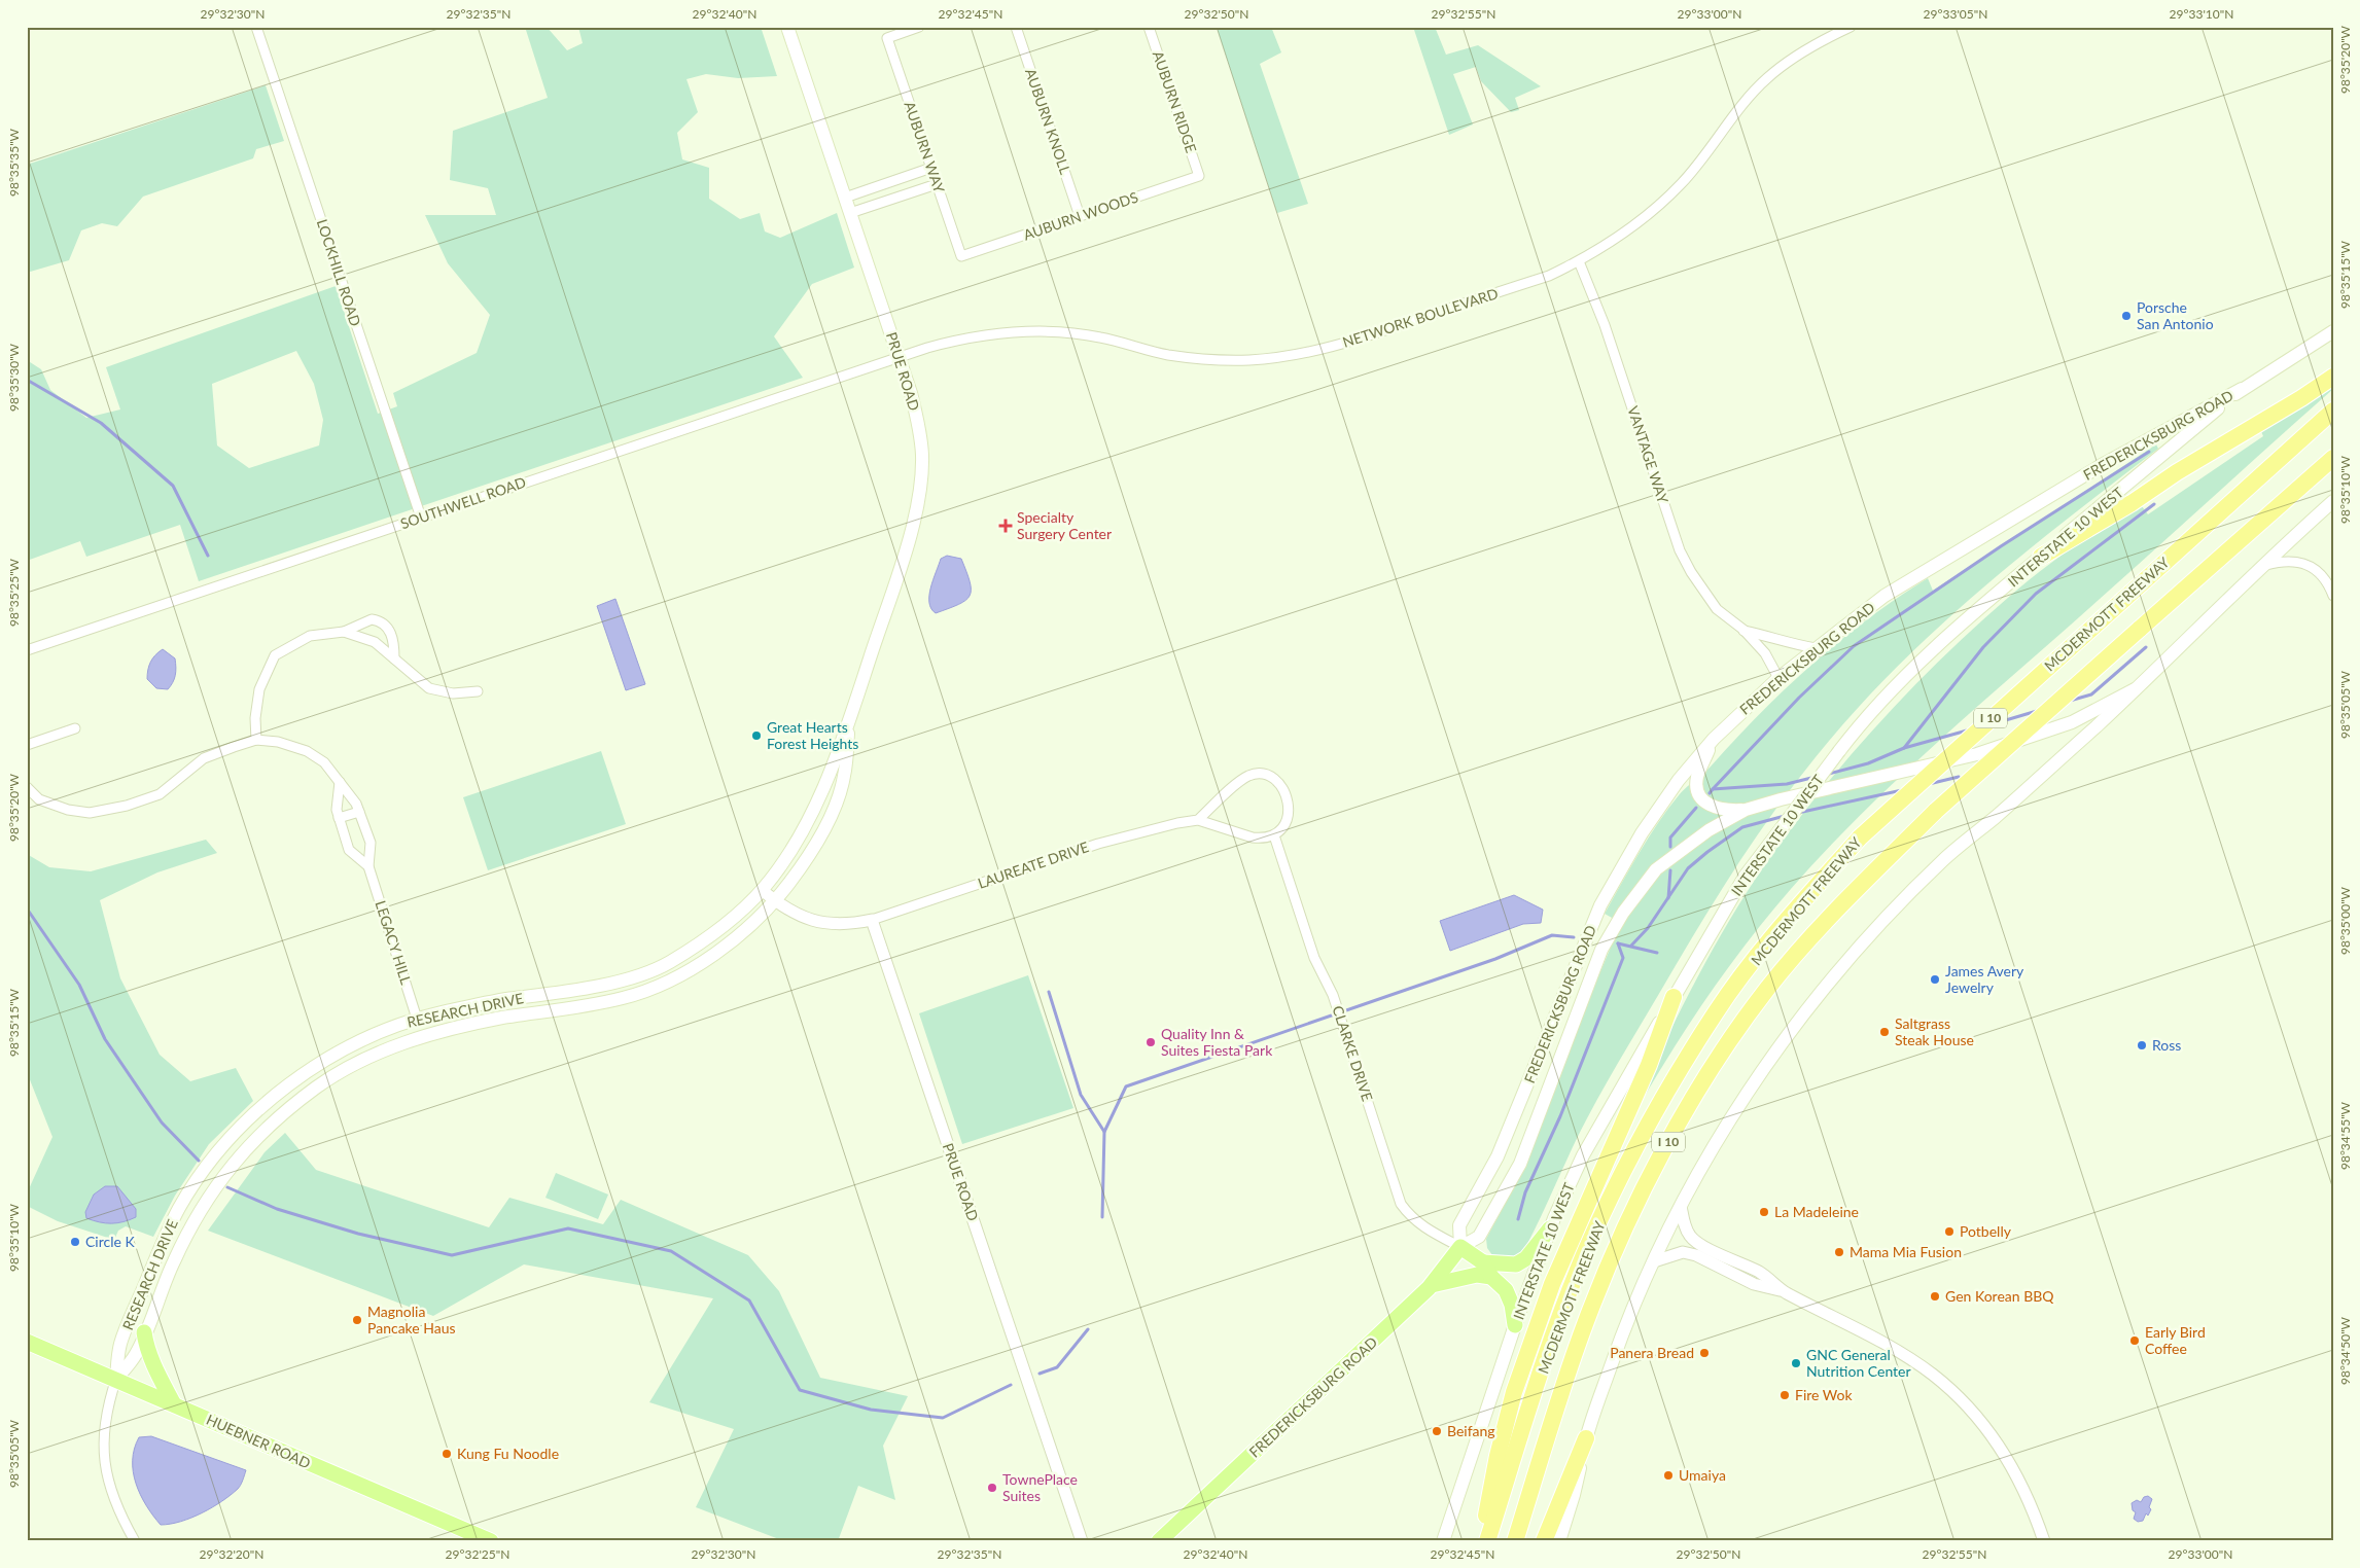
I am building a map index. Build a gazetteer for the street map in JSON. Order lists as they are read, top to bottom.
{
  "streets": {
    "highway": ["MCDERMOTT FREEWAY", "I 10"],
    "main road": [
      "PRUE ROAD",
      "FREDERICKSBURG ROAD",
      "INTERSTATE 10 WEST",
      "RESEARCH DRIVE",
      "HUEBNER ROAD"
    ],
    "street": [
      "AUBURN RIDGE",
      "AUBURN KNOLL",
      "AUBURN WAY",
      "AUBURN WOODS",
      "LOCKHILL ROAD",
      "NETWORK BOULEVARD",
      "VANTAGE WAY",
      "SOUTHWELL ROAD",
      "LAUREATE DRIVE",
      "LEGACY HILL",
      "CLARKE DRIVE"
    ]
  },
  "crossings": [
    ["AUBURN RIDGE", "AUBURN WOODS"],
    ["AUBURN KNOLL", "AUBURN WOODS"],
    ["AUBURN WAY", "AUBURN WOODS"],
    ["LOCKHILL ROAD", "SOUTHWELL ROAD"],
    ["NETWORK BOULEVARD", "PRUE ROAD"],
    ["NETWORK BOULEVARD", "VANTAGE WAY"],
    ["NETWORK BOULEVARD", "SOUTHWELL ROAD"],
    ["PRUE ROAD", "SOUTHWELL ROAD"],
    ["PRUE ROAD", "LAUREATE DRIVE"],
    ["PRUE ROAD", "RESEARCH DRIVE"],
    ["FREDERICKSBURG ROAD", "VANTAGE WAY"],
    ["FREDERICKSBURG ROAD", "INTERSTATE 10 WEST"],
    ["FREDERICKSBURG ROAD", "CLARKE DRIVE"],
    ["LEGACY HILL", "RESEARCH DRIVE"],
    ["RESEARCH DRIVE", "HUEBNER ROAD"]
  ],
  "places": {
    "other": [
      "Porsche San Antonio",
      "Great Hearts Forest Heights",
      "James Avery Jewelry",
      "Saltgrass Steak House",
      "Quality Inn & Suites Fiesta Park",
      "Ross",
      "La Madeleine",
      "Potbelly",
      "Circle K",
      "Mama Mia Fusion",
      "Gen Korean BBQ",
      "Magnolia Pancake Haus",
      "Early Bird Coffee",
      "Panera Bread",
      "GNC General Nutrition Center",
      "Fire Wok",
      "Beifang",
      "Kung Fu Noodle",
      "Umaiya",
      "TownePlace Suites"
    ],
    "health": ["Specialty Surgery Center"]
  },
  "coordinates": [
    "29°32'30\"N",
    "29°32'35\"N",
    "29°32'40\"N",
    "29°32'45\"N",
    "29°32'50\"N",
    "29°32'55\"N",
    "29°33'00\"N",
    "29°33'05\"N",
    "29°33'10\"N",
    "98°35'20\"W",
    "98°35'35\"W",
    "98°35'15\"W",
    "98°35'30\"W",
    "98°35'10\"W",
    "98°35'25\"W",
    "98°35'05\"W",
    "98°35'00\"W",
    "98°34'55\"W",
    "98°34'50\"W",
    "29°32'20\"N",
    "29°32'25\"N"
  ]
}
